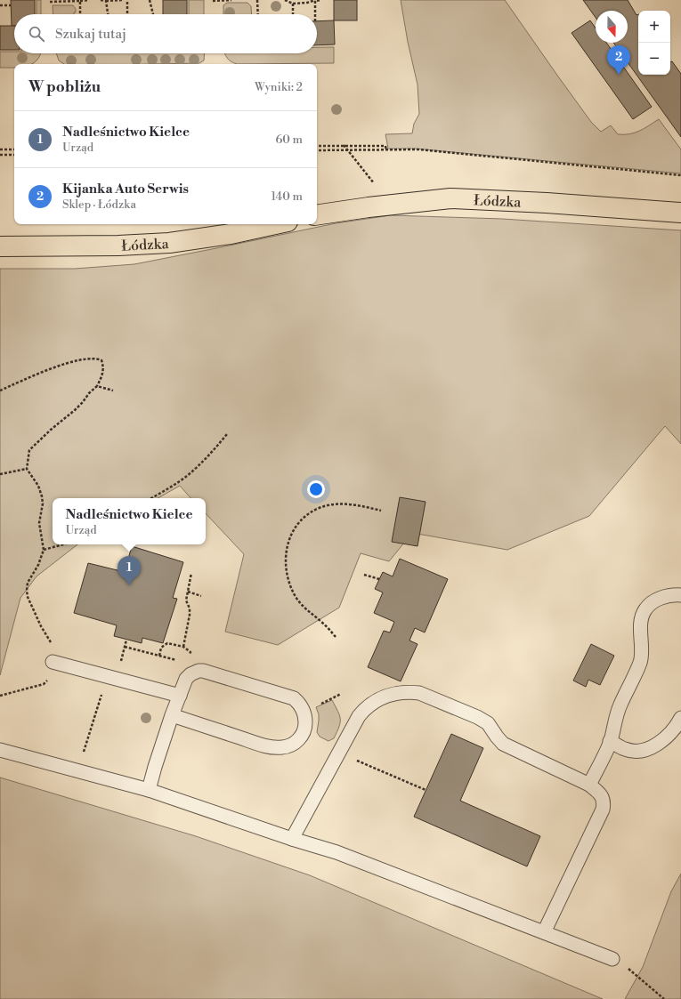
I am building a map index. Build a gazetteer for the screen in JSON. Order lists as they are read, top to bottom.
{
  "streets": {
    "main road": ["Łódzka"]
  },
  "north": "bottom",
  "page": {
    "map_buttons": ["+", "−"],
    "search": "Szukaj tutaj",
    "pins": ["2", "1"],
    "heading": ["W pobliżu", "Wyniki: 2"],
    "list": [
      {
        "mark": "1",
        "name": "Nadleśnictwo Kielce",
        "note": "Urząd",
        "value": "60 m"
      },
      {
        "mark": "2",
        "name": "Kijanka Auto Serwis",
        "note": "Sklep · Łódzka",
        "value": "140 m"
      }
    ],
    "popup": ["Nadleśnictwo Kielce", "Urząd"]
  }
}
